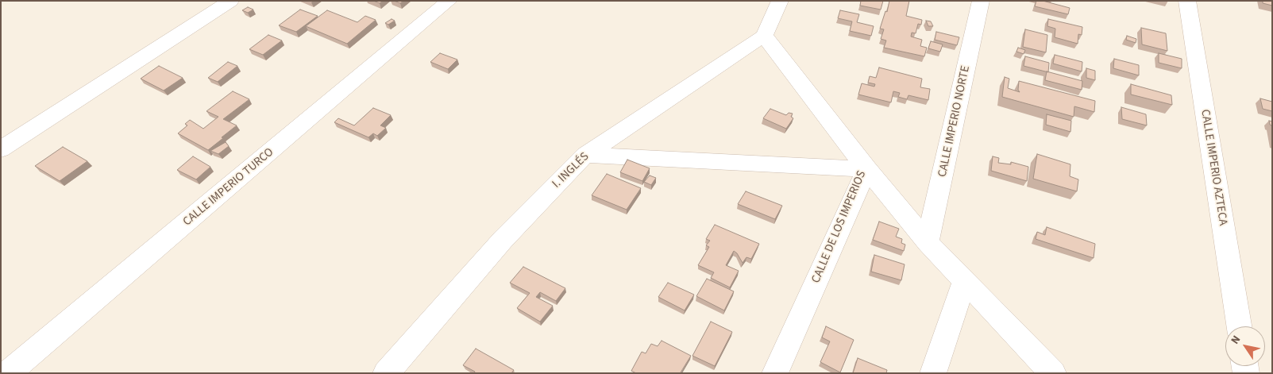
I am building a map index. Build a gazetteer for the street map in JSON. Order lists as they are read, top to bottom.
{
  "streets": {
    "street": [
      "CALLE IMPERIO NORTE",
      "CALLE IMPERIO AZTECA",
      "I. INGLÉS",
      "CALLE IMPERIO TURCO",
      "CALLE DE LOS IMPERIOS"
    ]
  },
  "crossings": [
    ["I. INGLÉS", "CALLE DE LOS IMPERIOS"]
  ],
  "north": "top left"
}
